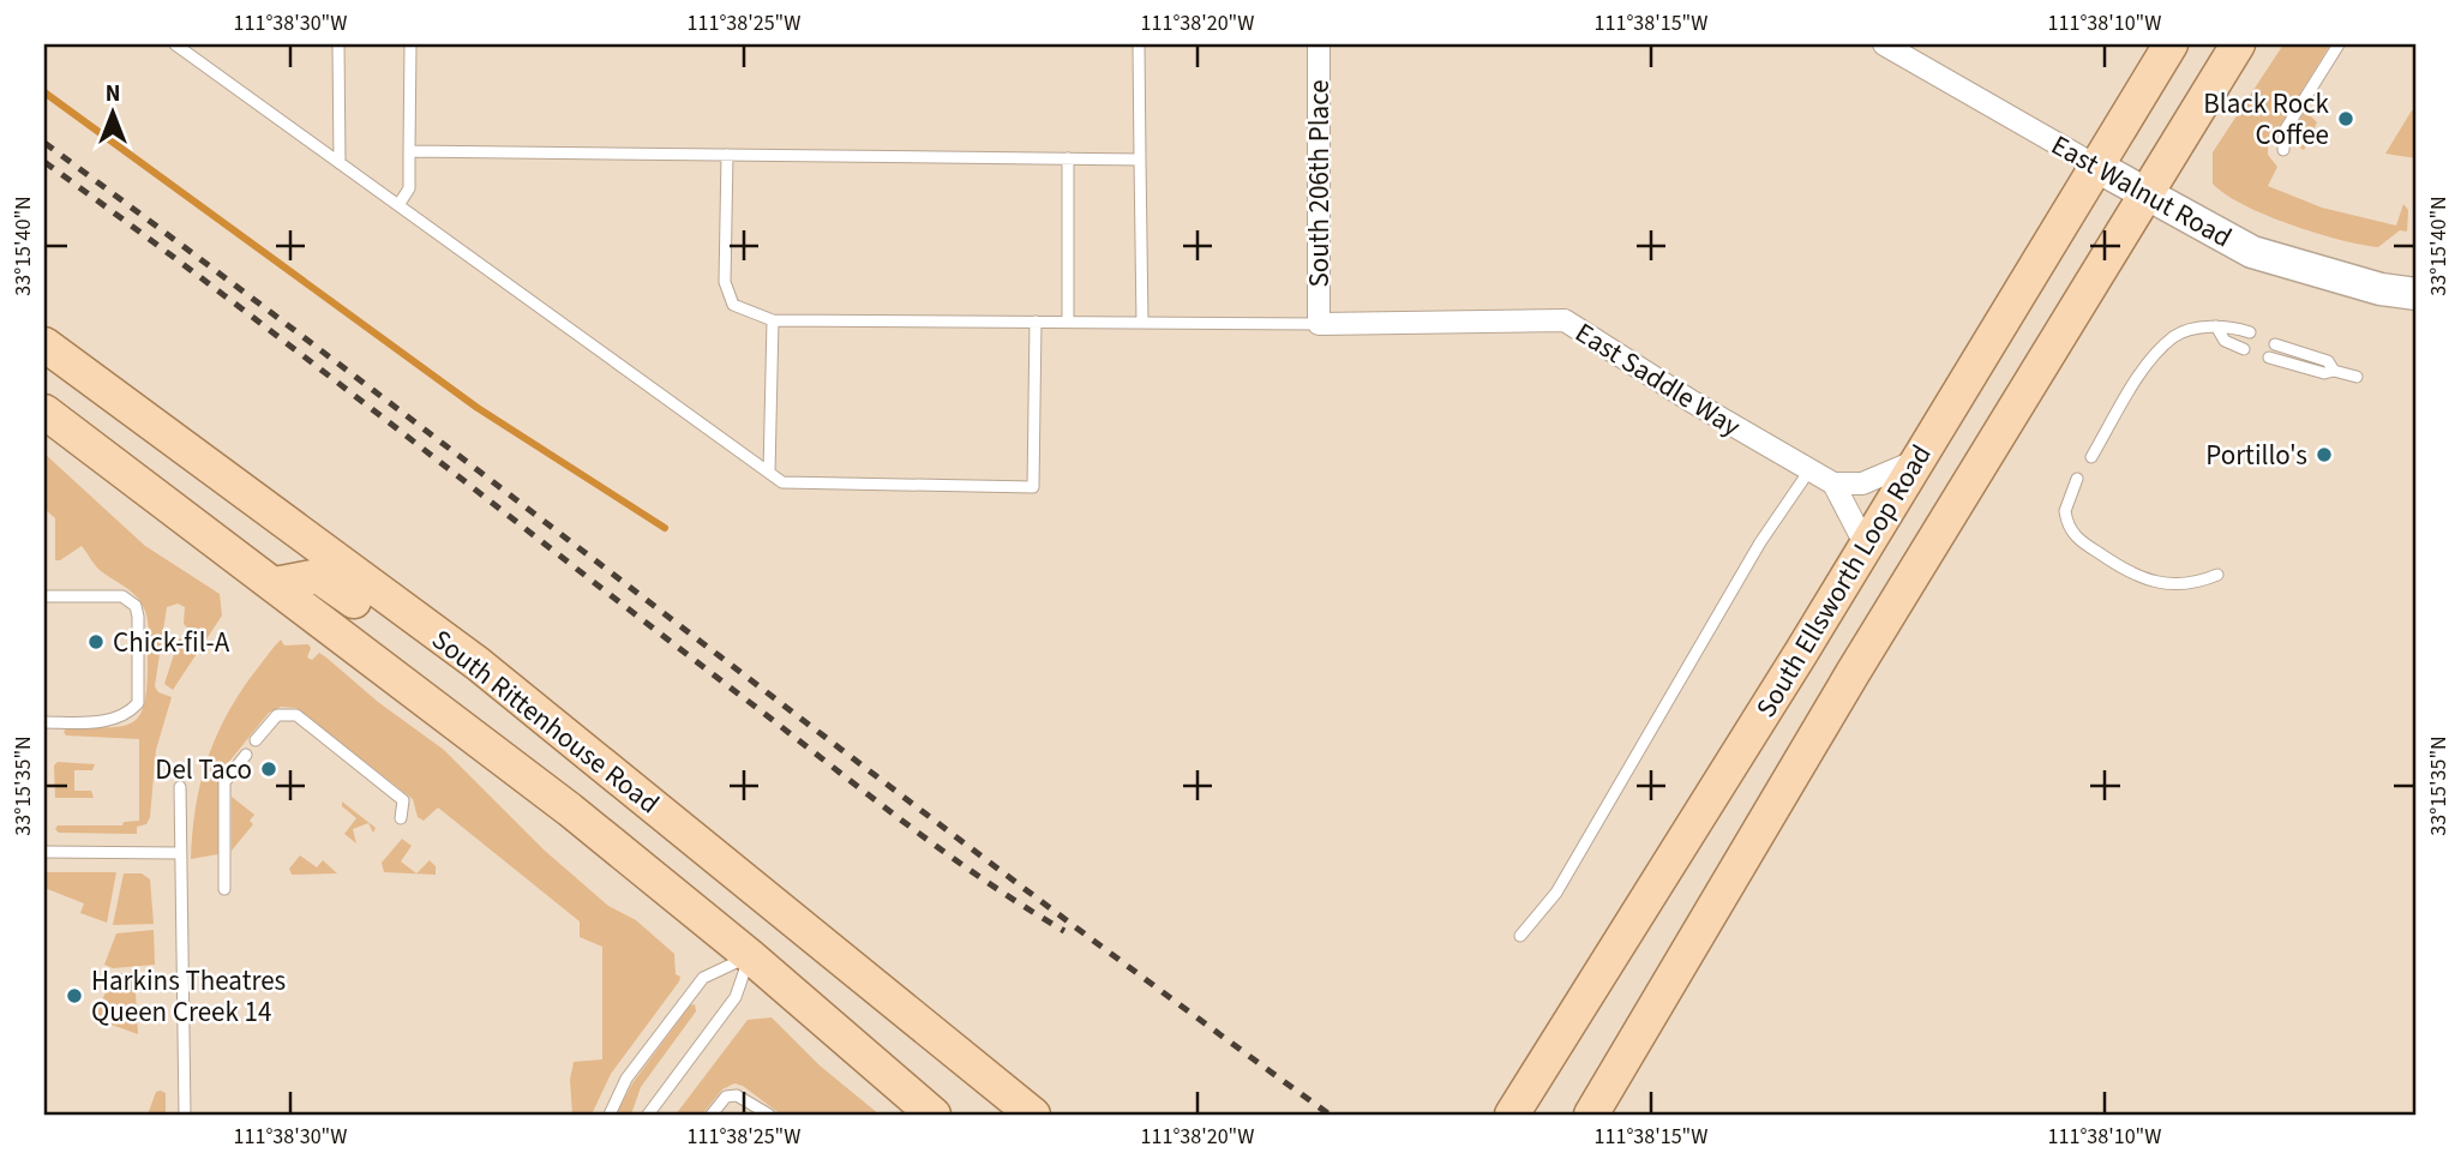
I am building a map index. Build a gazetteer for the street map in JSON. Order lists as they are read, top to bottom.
{
  "streets": {
    "main road": ["South Ellsworth Loop Road", "South Rittenhouse Road"],
    "street": ["South 206th Place", "East Walnut Road", "East Saddle Way"]
  },
  "crossings": [
    ["South 206th Place", "East Saddle Way"],
    ["East Walnut Road", "South Ellsworth Loop Road"]
  ],
  "places": [
    "Black Rock Coffee",
    "Portillo's",
    "Chick-fil-A",
    "Del Taco",
    "Harkins Theatres Queen Creek 14"
  ],
  "north": "top",
  "coordinates": [
    "111°38'30\"W",
    "111°38'25\"W",
    "111°38'20\"W",
    "111°38'15\"W",
    "111°38'10\"W",
    "33°15'40\"N",
    "33°15'35\"N"
  ]
}
